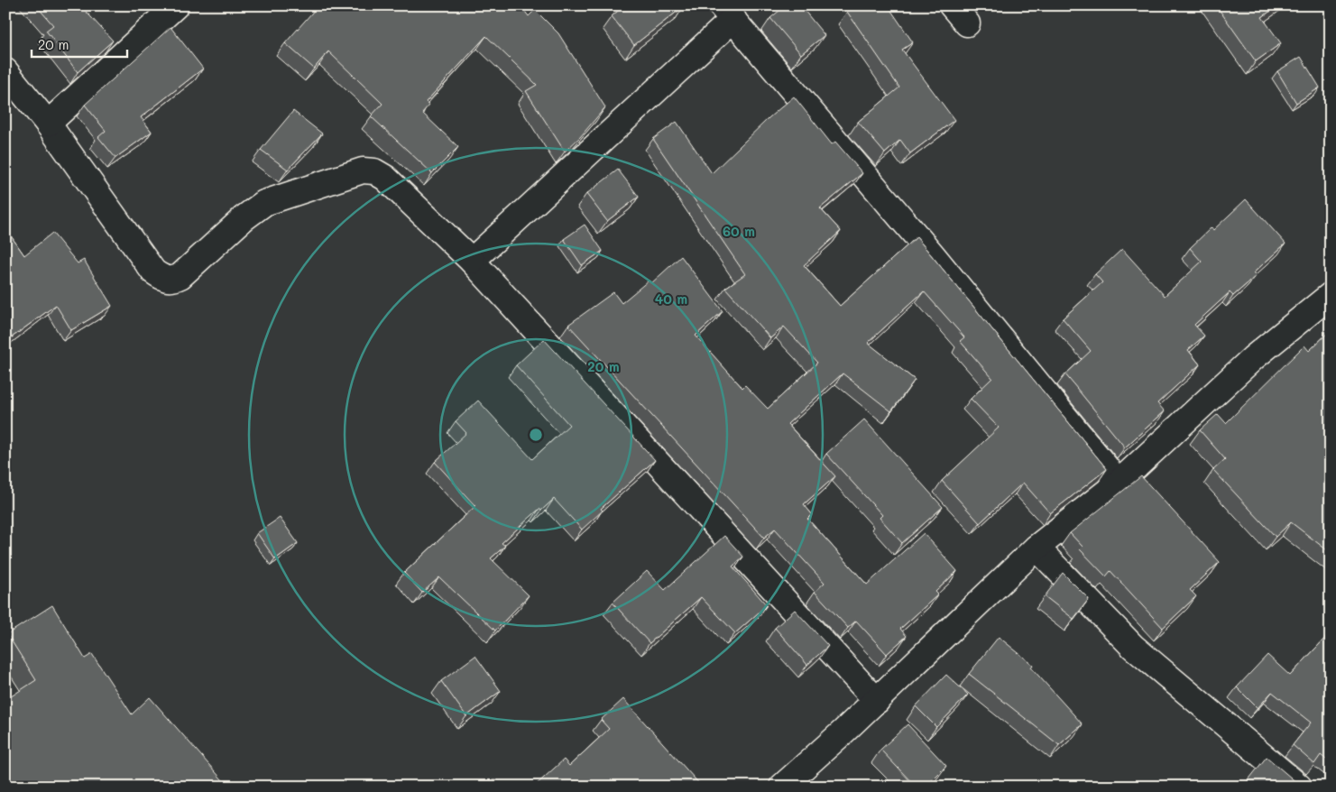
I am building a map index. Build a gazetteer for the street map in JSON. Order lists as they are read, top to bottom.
{
  "scale_bar": "20 m",
  "rings": ["60 m", "40 m", "20 m"]
}
